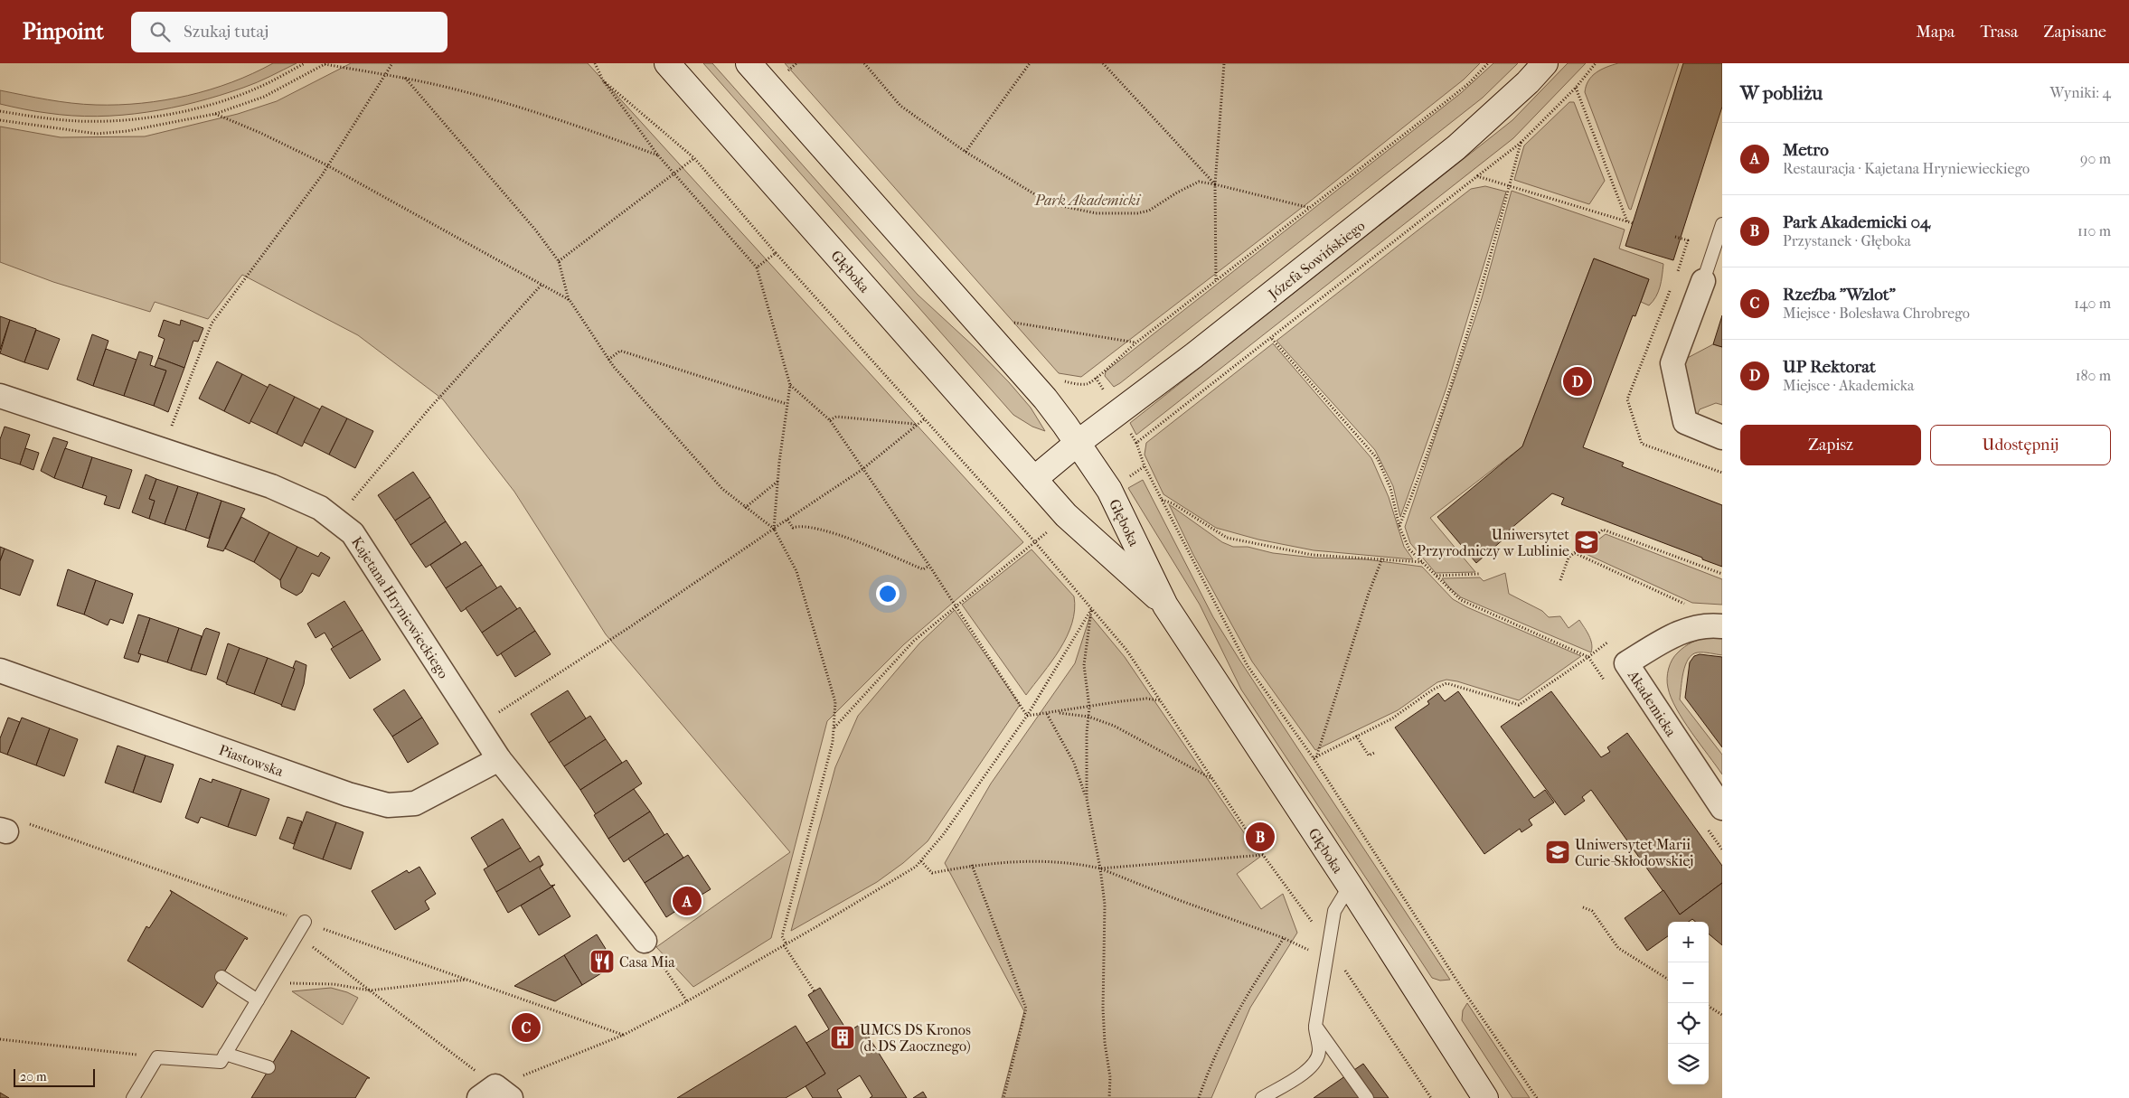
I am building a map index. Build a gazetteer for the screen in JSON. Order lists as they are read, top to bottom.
{
  "streets": {
    "main road": ["Józefa Sowińskiego", "Głęboka"],
    "street": ["Kajetana Hryniewieckiego", "Akademicka", "Piastowska"]
  },
  "crossings": [
    ["Józefa Sowińskiego", "Głęboka"],
    ["Kajetana Hryniewieckiego", "Piastowska"]
  ],
  "parks": ["Park Akademicki"],
  "places": {
    "school or university": ["Uniwersytet Przyrodniczy w Lublinie", "Uniwersytet Marii Curie-Skłodowskiej"],
    "restaurant": ["Casa Mia"],
    "building": ["UMCS DS Kronos (d. DS Zaocznego)"]
  },
  "scale_bar": "20 m",
  "page": {
    "header": "Pinpoint",
    "search": "Szukaj tutaj",
    "nav": ["Mapa", "Trasa", "Zapisane"],
    "heading": ["W pobliżu", "Wyniki: 4"],
    "list": [
      {
        "mark": "A",
        "name": "Metro",
        "note": "Restauracja · Kajetana Hryniewieckiego",
        "value": "90 m"
      },
      {
        "mark": "B",
        "name": "Park Akademicki 04",
        "note": "Przystanek · Głęboka",
        "value": "110 m"
      },
      {
        "mark": "C",
        "name": "Rzeźba \"Wzlot\"",
        "note": "Miejsce · Bolesława Chrobrego",
        "value": "140 m"
      },
      {
        "mark": "D",
        "name": "UP Rektorat",
        "note": "Miejsce · Akademicka",
        "value": "180 m"
      }
    ],
    "pins": [
      "D",
      "B",
      "A",
      "C"
    ],
    "buttons": ["Zapisz", "Udostępnij"],
    "map_buttons": ["+", "−"],
    "scale": "20 m"
  }
}
